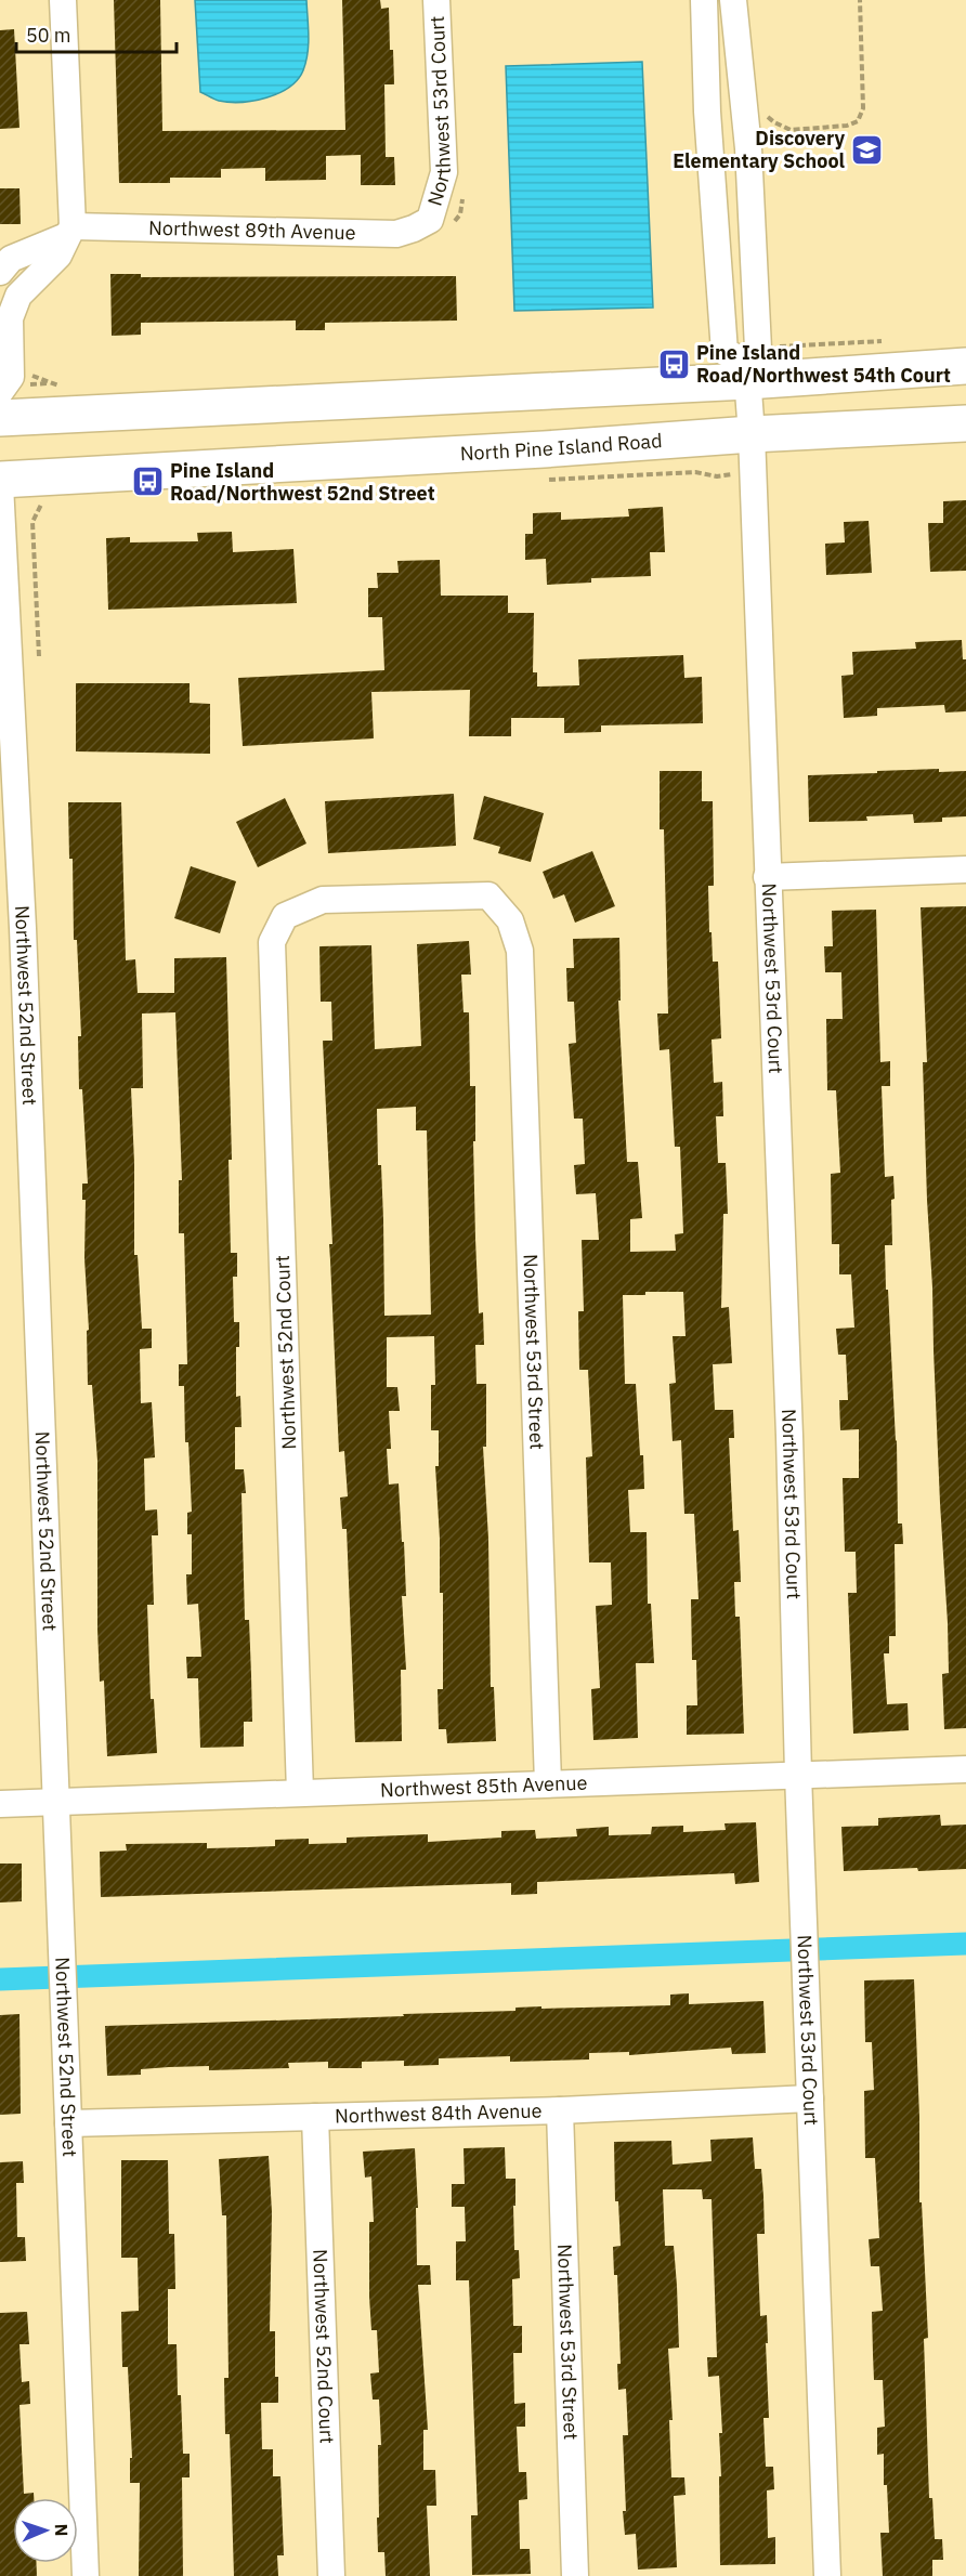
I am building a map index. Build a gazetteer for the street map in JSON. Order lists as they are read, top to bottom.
{
  "streets": {
    "main road": ["North Pine Island Road"],
    "street": [
      "Northwest 53rd Court",
      "Northwest 89th Avenue",
      "Northwest 52nd Street",
      "Northwest 53rd Street",
      "Northwest 52nd Court",
      "Northwest 85th Avenue",
      "Northwest 84th Avenue"
    ]
  },
  "crossings": [
    ["Northwest 53rd Court", "Northwest 89th Avenue"],
    ["Northwest 53rd Court", "North Pine Island Road"],
    ["Northwest 53rd Court", "Northwest 85th Avenue"],
    ["Northwest 53rd Court", "Northwest 84th Avenue"],
    ["North Pine Island Road", "Northwest 52nd Street"],
    ["Northwest 52nd Street", "Northwest 85th Avenue"],
    ["Northwest 52nd Street", "Northwest 84th Avenue"],
    ["Northwest 53rd Street", "Northwest 52nd Court"],
    ["Northwest 53rd Street", "Northwest 85th Avenue"],
    ["Northwest 53rd Street", "Northwest 84th Avenue"],
    ["Northwest 52nd Court", "Northwest 85th Avenue"],
    ["Northwest 52nd Court", "Northwest 84th Avenue"]
  ],
  "places": {
    "school or university": ["Discovery Elementary School"],
    "bus stop": ["Pine Island Road/Northwest 54th Court", "Pine Island Road/Northwest 52nd Street"]
  },
  "scale_bar": "50 m",
  "north": "right"
}
